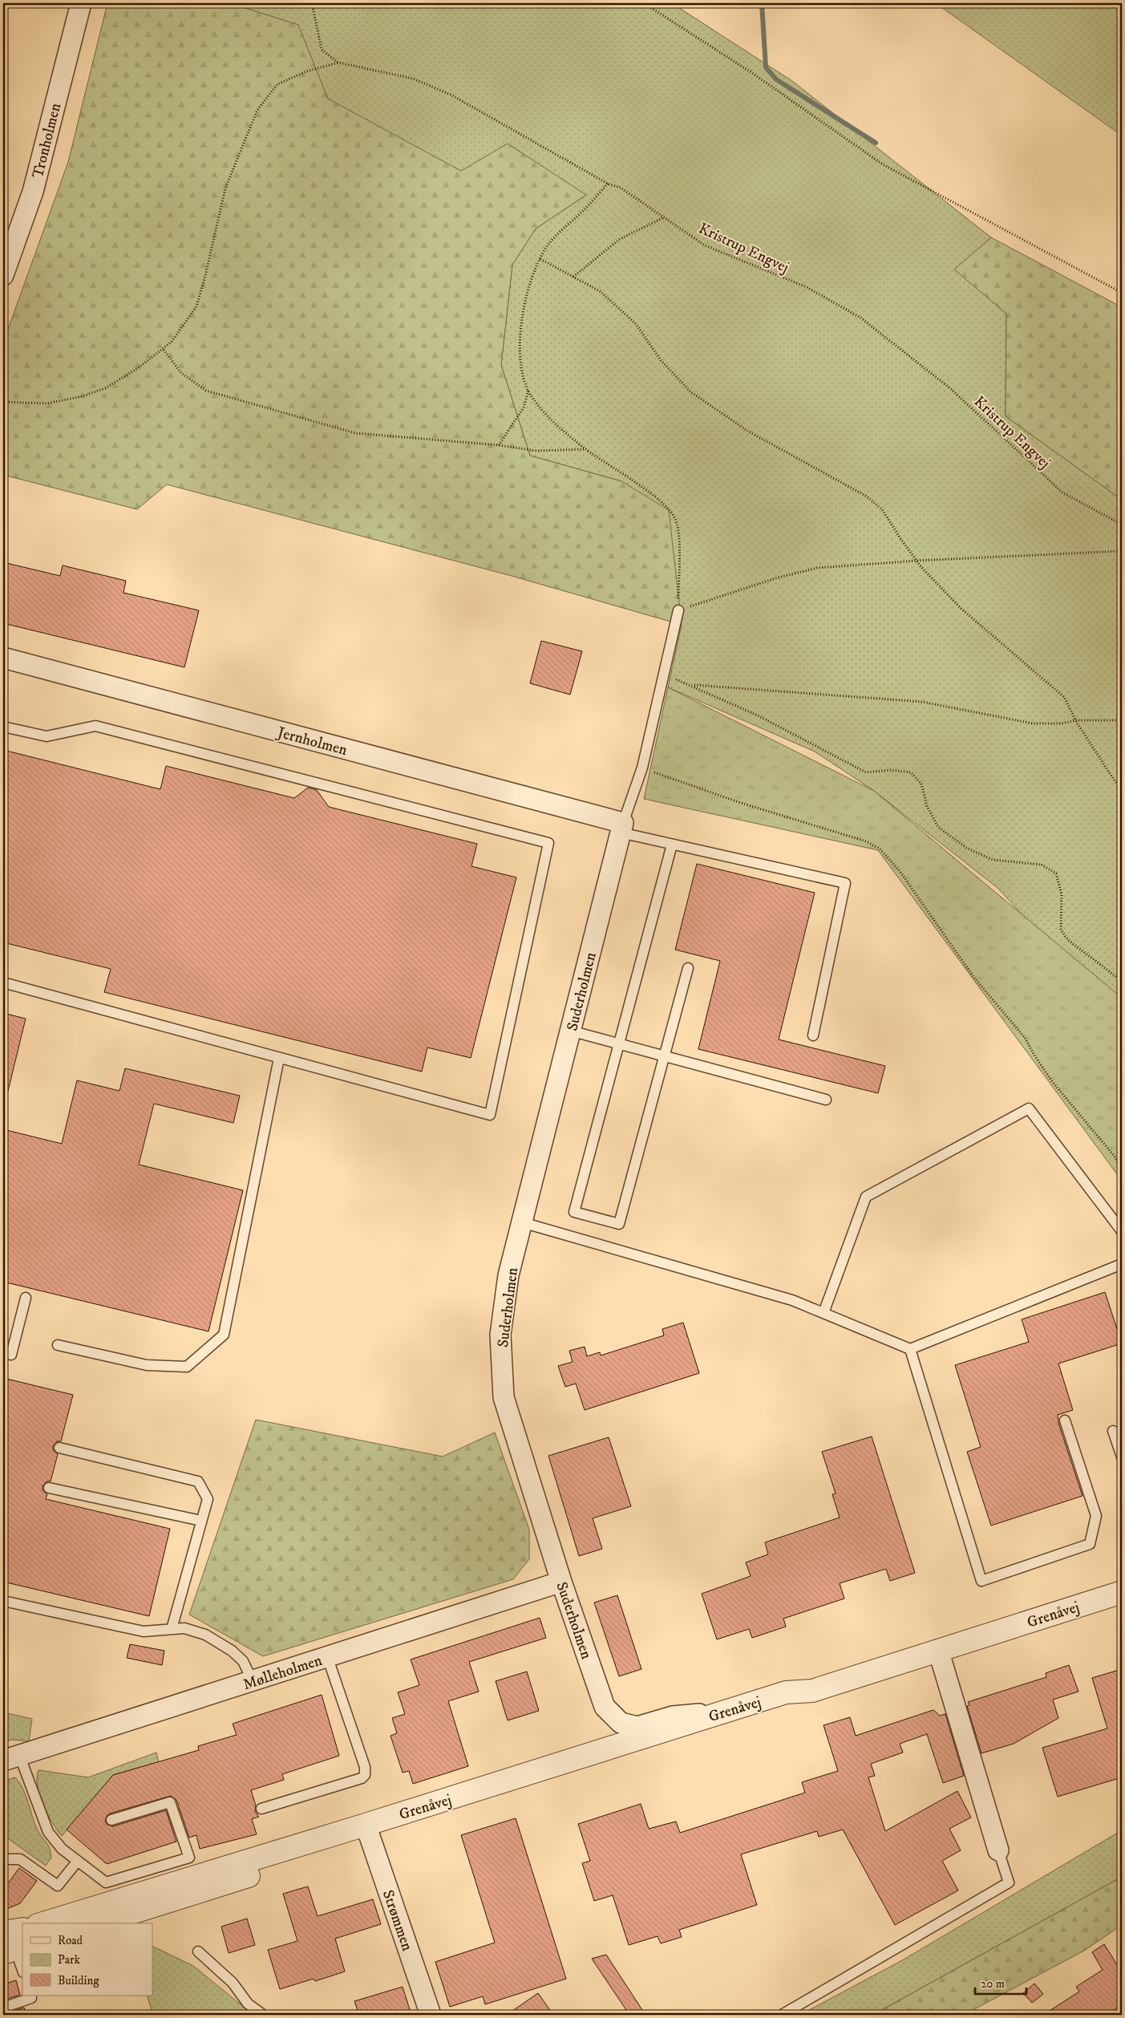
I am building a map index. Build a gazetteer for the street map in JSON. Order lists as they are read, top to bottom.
{
  "streets": {
    "street": [
      "Tronholmen",
      "Jernholmen",
      "Suderholmen",
      "Grenåvej",
      "Mølleholmen",
      "Strømmen"
    ],
    "path": ["Kristrup Engvej"]
  },
  "crossings": [
    ["Jernholmen", "Suderholmen"],
    ["Suderholmen", "Grenåvej"],
    ["Suderholmen", "Mølleholmen"],
    ["Grenåvej", "Strømmen"]
  ],
  "legend": ["Road", "Park", "Building"],
  "scale_bar": "20 m"
}
